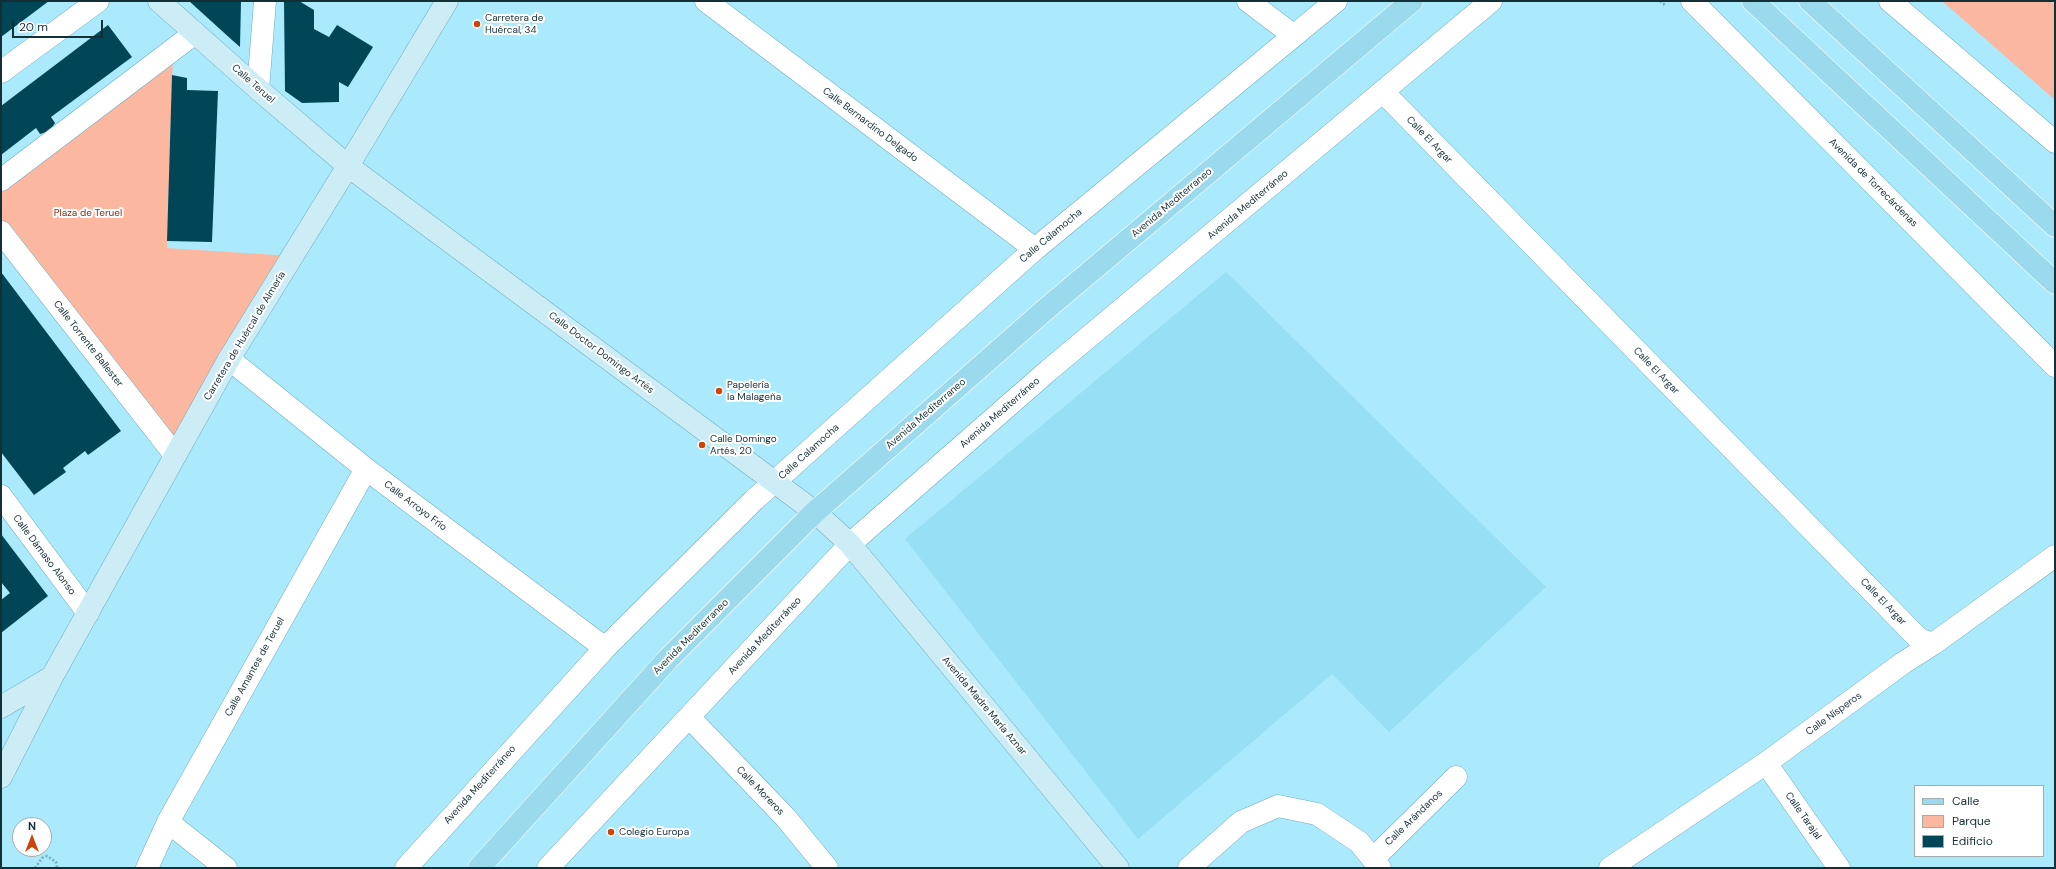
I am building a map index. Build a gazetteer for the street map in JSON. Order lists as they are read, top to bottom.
{
  "streets": {
    "main road": ["Avenida Mediterraneo"],
    "street": [
      "Calle Teruel",
      "Calle Bernardino Delgado",
      "Calle El Argar",
      "Avenida de Torrecárdenas",
      "Avenida Mediterráneo",
      "Calle Calamocha",
      "Carretera de Huércal de Almería",
      "Calle Torrente Ballester",
      "Calle Doctor Domingo Artés",
      "Calle Arroyo Frío",
      "Calle Dámaso Alonso",
      "Calle Amantes de Teruel",
      "Avenida Madre María Aznar",
      "Calle Nísperos",
      "Calle Moreros",
      "Calle Tarajal",
      "Calle Arándanos"
    ]
  },
  "crossings": [
    ["Calle Teruel", "Carretera de Huércal de Almería"],
    ["Calle Teruel", "Calle Doctor Domingo Artés"],
    ["Calle Bernardino Delgado", "Calle Calamocha"],
    ["Calle El Argar", "Avenida Mediterráneo"],
    ["Calle El Argar", "Calle Nísperos"],
    ["Avenida Mediterraneo", "Calle Doctor Domingo Artés"],
    ["Avenida Mediterráneo", "Calle Calamocha"],
    ["Avenida Mediterráneo", "Calle Doctor Domingo Artés"],
    ["Avenida Mediterráneo", "Calle Arroyo Frío"],
    ["Avenida Mediterráneo", "Avenida Madre María Aznar"],
    ["Avenida Mediterráneo", "Calle Moreros"],
    ["Calle Calamocha", "Calle Doctor Domingo Artés"],
    ["Carretera de Huércal de Almería", "Calle Torrente Ballester"],
    ["Carretera de Huércal de Almería", "Calle Doctor Domingo Artés"],
    ["Carretera de Huércal de Almería", "Calle Arroyo Frío"],
    ["Carretera de Huércal de Almería", "Calle Dámaso Alonso"],
    ["Calle Doctor Domingo Artés", "Avenida Madre María Aznar"],
    ["Calle Arroyo Frío", "Calle Amantes de Teruel"],
    ["Calle Nísperos", "Calle Tarajal"]
  ],
  "parks": ["Plaza de Teruel"],
  "places": [
    "Carretera de Huércal, 34",
    "Papelería la Malageña",
    "Calle Domingo Artés, 20",
    "Colegio Europa"
  ],
  "legend": ["Calle", "Parque", "Edificio"],
  "scale_bar": "20 m",
  "north": "top"
}
